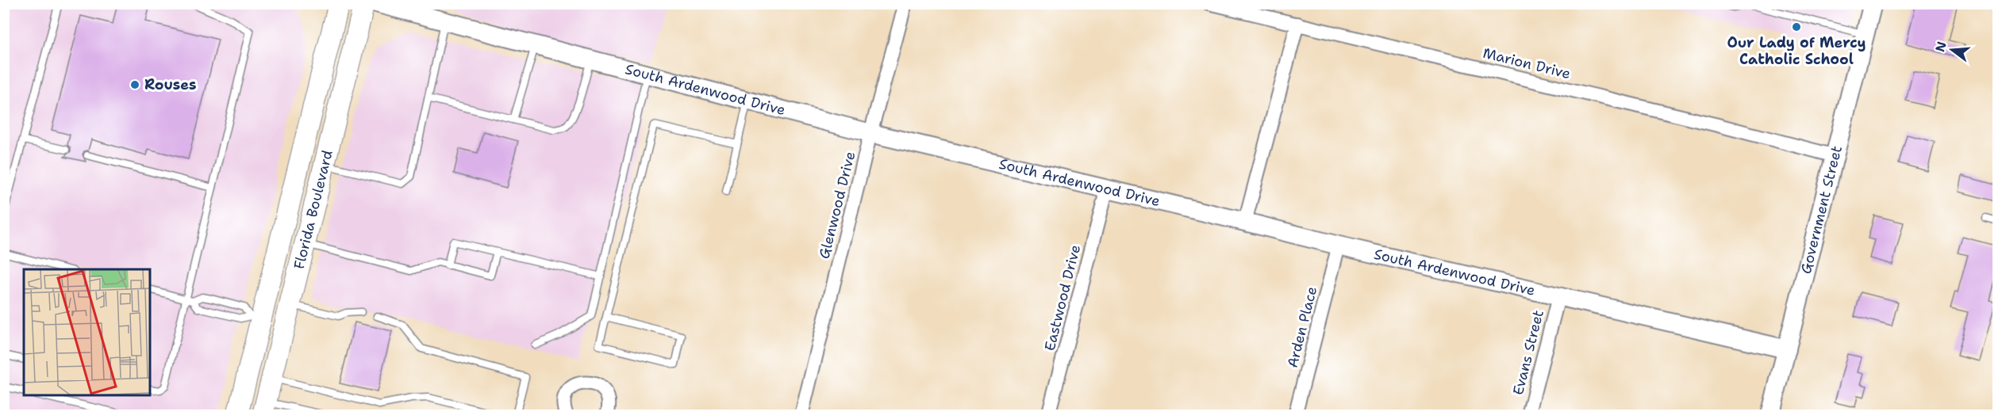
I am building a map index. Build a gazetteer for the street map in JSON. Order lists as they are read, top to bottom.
{
  "streets": {
    "main road": ["Florida Boulevard"],
    "street": [
      "Marion Drive",
      "South Ardenwood Drive",
      "Glenwood Drive",
      "Government Street",
      "Eastwood Drive",
      "Arden Place",
      "Evans Street"
    ]
  },
  "crossings": [
    ["Marion Drive", "Government Street"],
    ["South Ardenwood Drive", "Glenwood Drive"],
    ["South Ardenwood Drive", "Government Street"],
    ["South Ardenwood Drive", "Eastwood Drive"],
    ["South Ardenwood Drive", "Arden Place"],
    ["South Ardenwood Drive", "Evans Street"]
  ],
  "places": ["Our Lady of Mercy Catholic School", "Rouses"],
  "north": "left"
}
